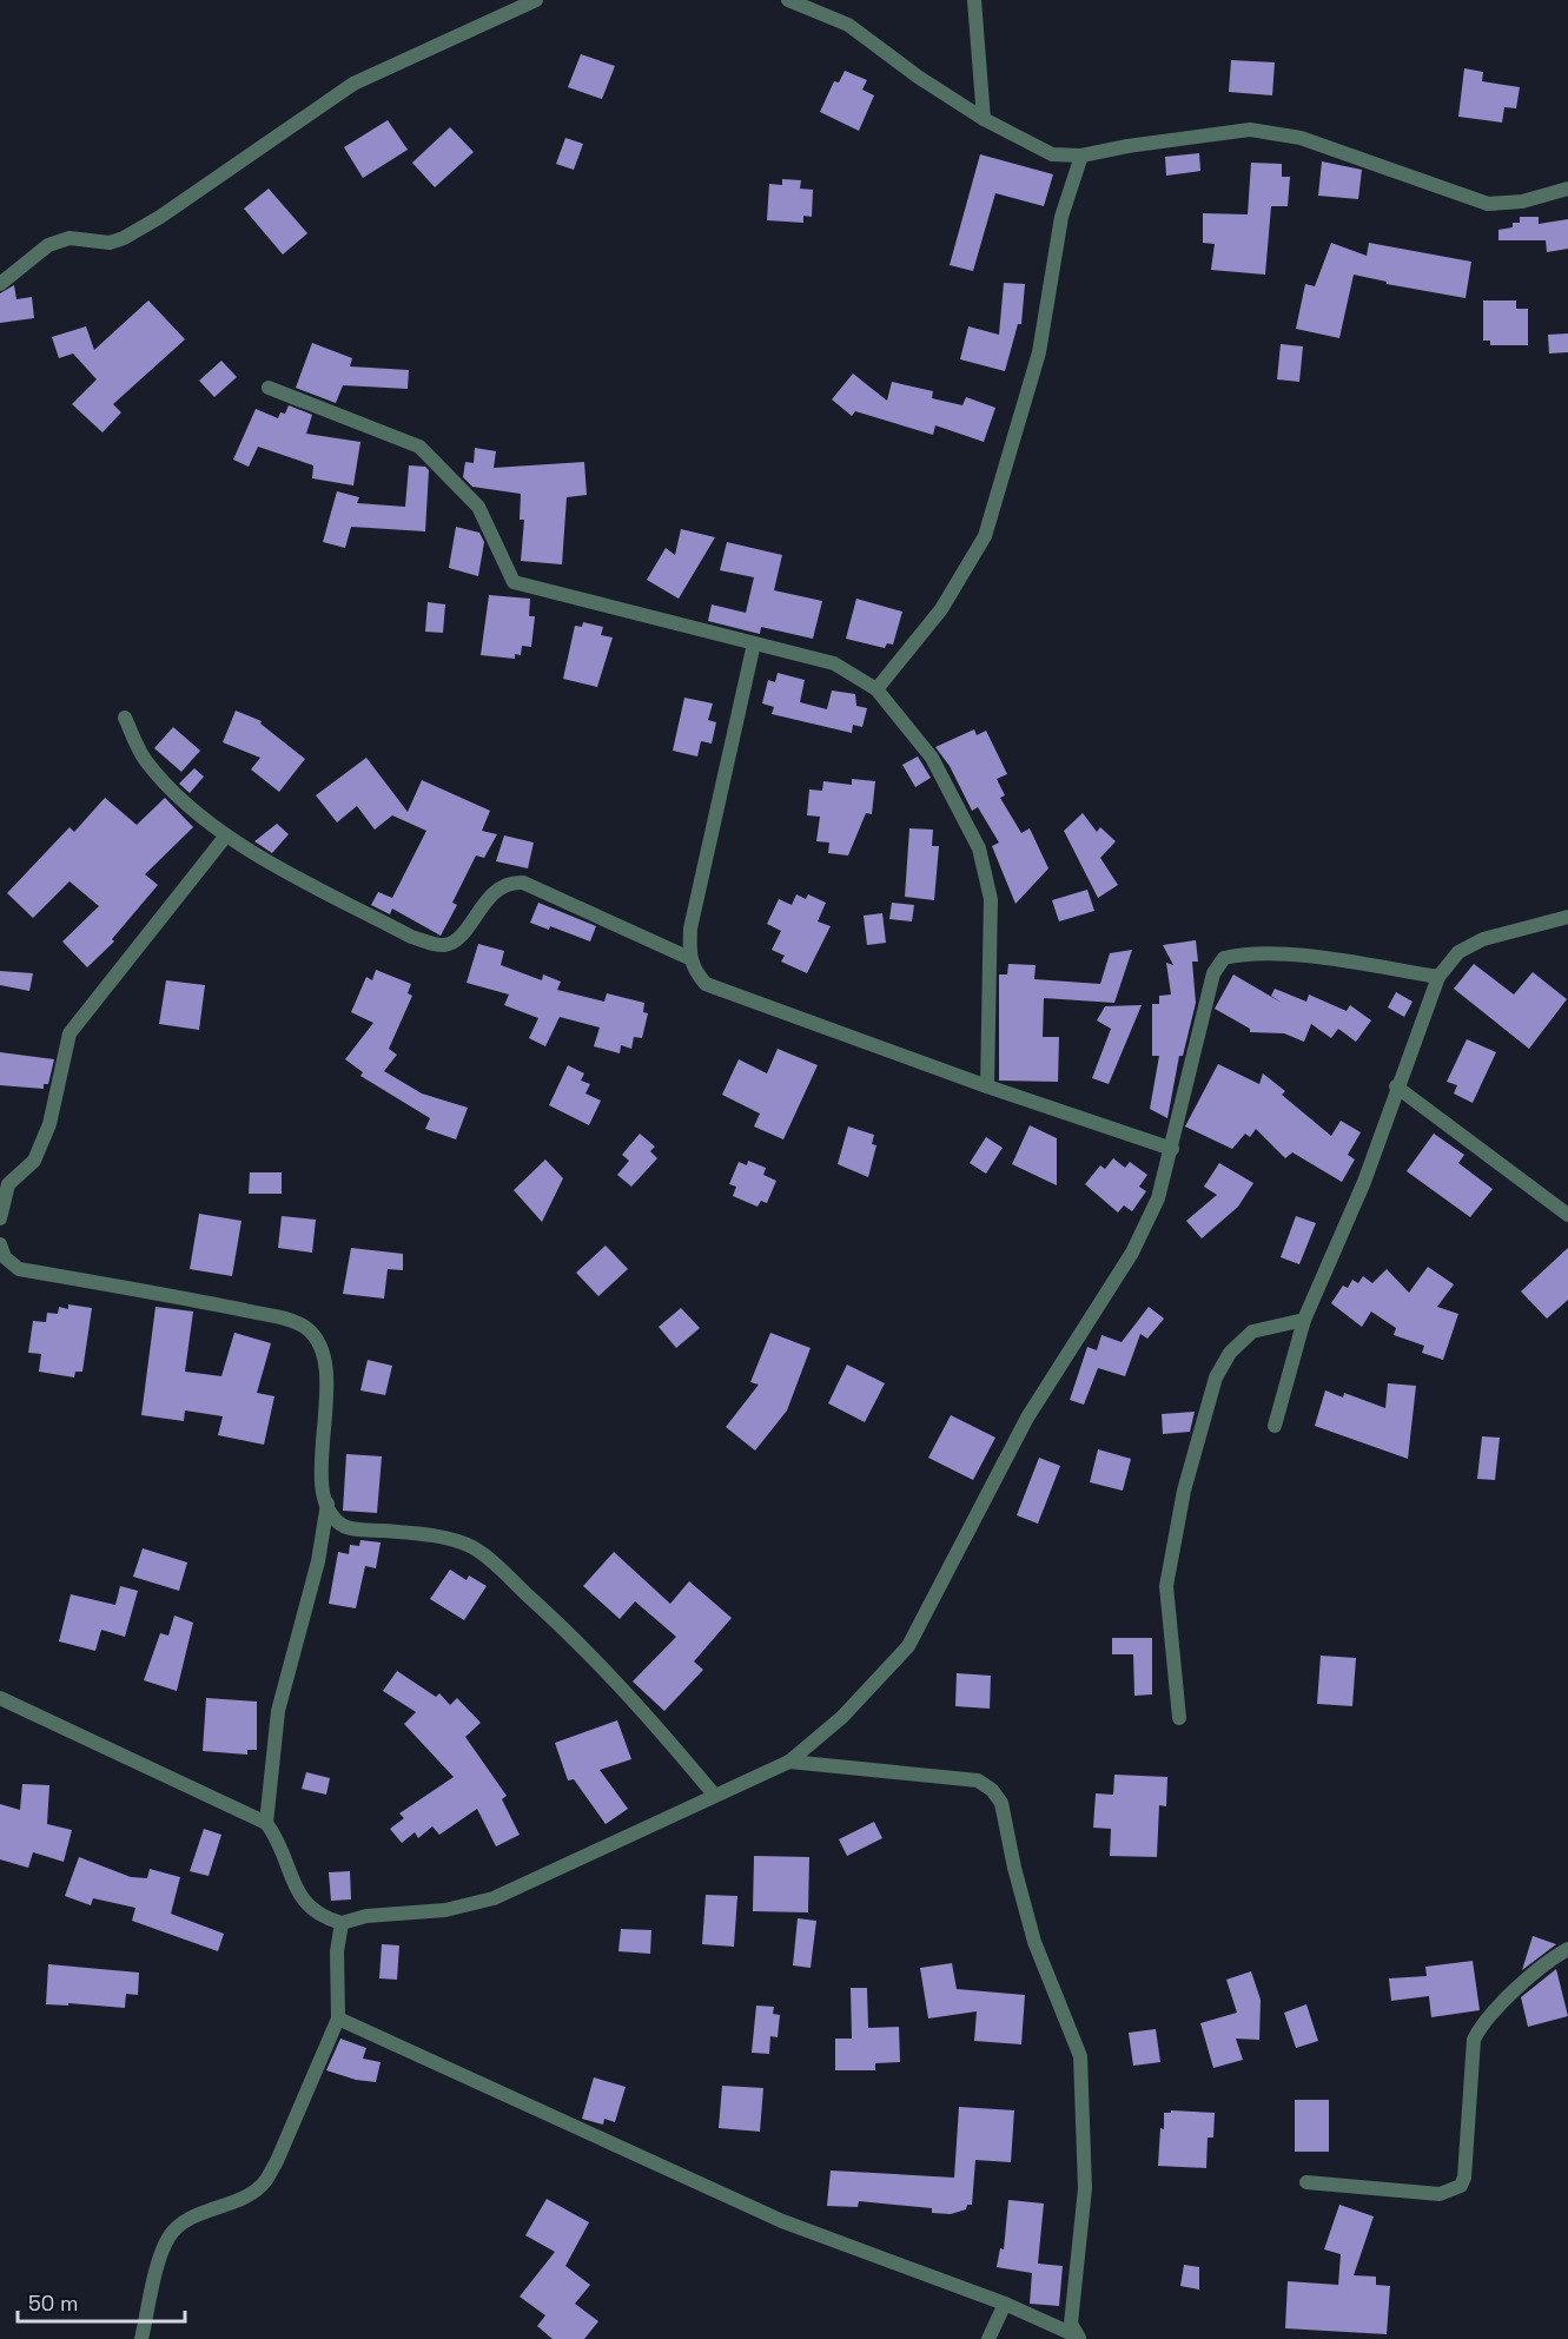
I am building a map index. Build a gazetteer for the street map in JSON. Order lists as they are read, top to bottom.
{
  "scale_bar": "50 m"
}
